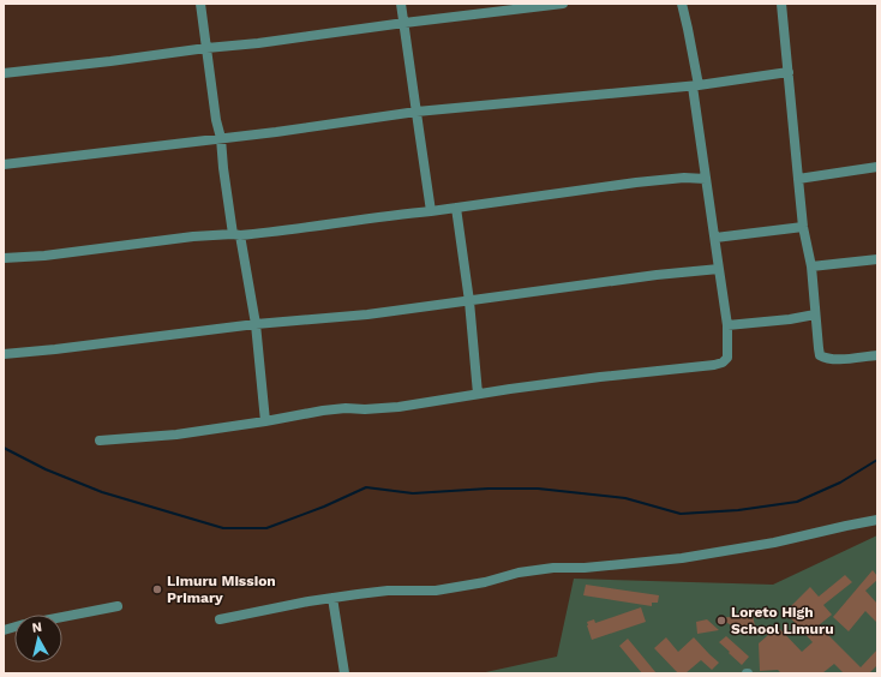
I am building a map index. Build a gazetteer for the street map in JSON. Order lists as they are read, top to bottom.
{
  "places": ["Limuru Mission Primary", "Loreto High School Limuru"],
  "north": "top"
}
